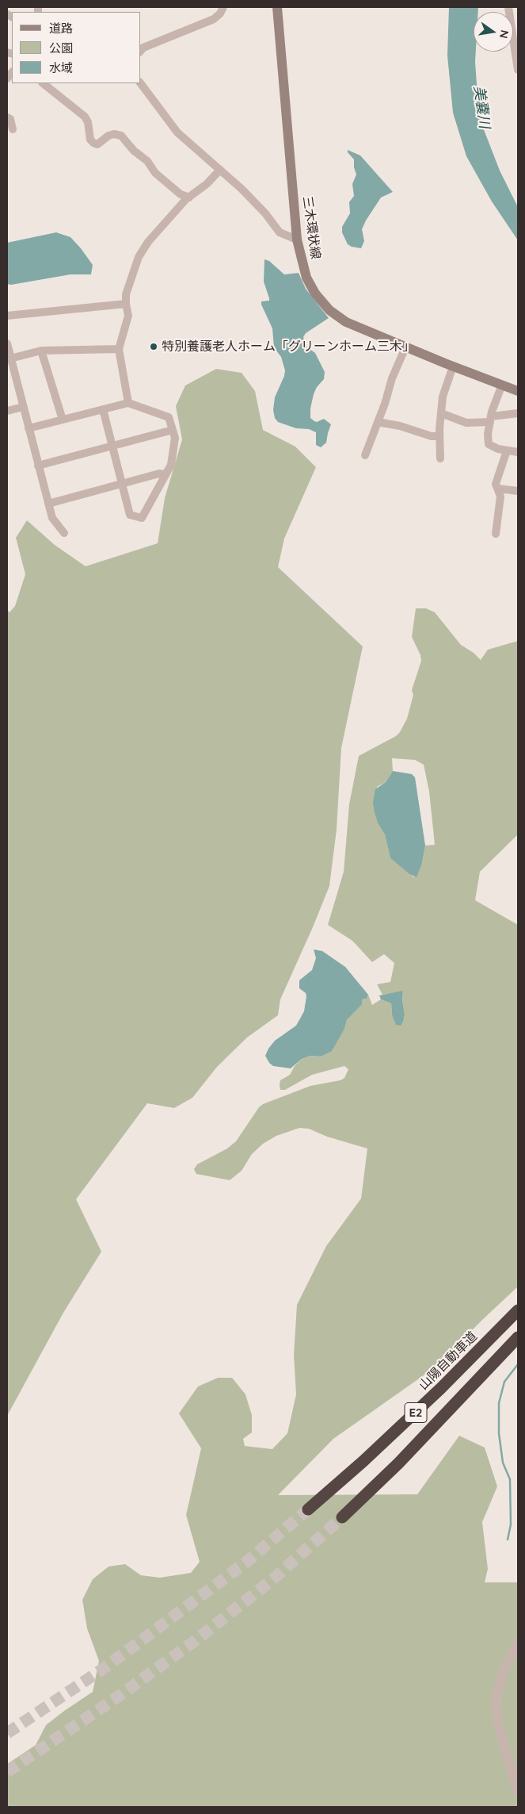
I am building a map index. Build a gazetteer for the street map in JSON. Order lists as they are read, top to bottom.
{
  "streets": {
    "highway": ["山陽自動車道", "E2"],
    "main road": ["三木環状線"]
  },
  "water": ["美嚢川"],
  "places": ["特別養護老人ホーム「グリーンホーム三木」"],
  "legend": ["道路", "公園", "水域"],
  "north": "right"
}
